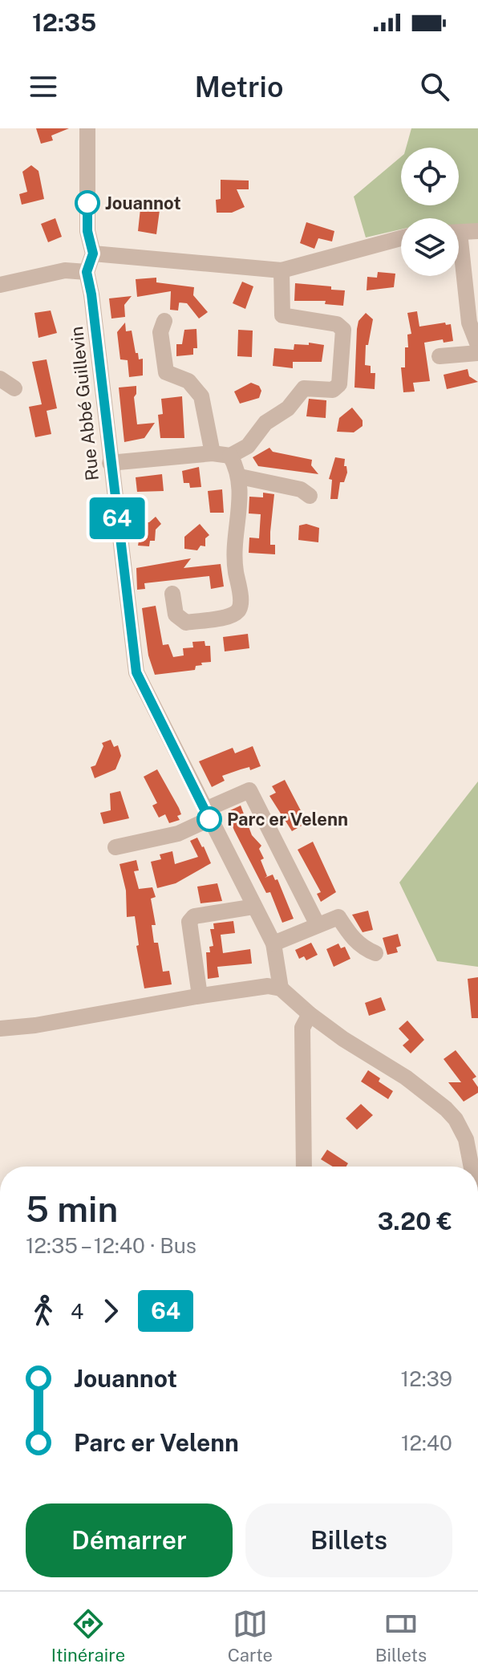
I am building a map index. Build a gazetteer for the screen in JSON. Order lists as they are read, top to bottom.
{
  "streets": {
    "street": ["Rue Abbé Guillevin"]
  },
  "places": ["Jouannot", "Parc er Velenn"],
  "lines": ["bus line 64"],
  "page": {
    "status": "12:35",
    "header": "Metrio",
    "on_map": "64",
    "heading": ["5 min", "12:35 – 12:40 · Bus", "3.20 €"],
    "legs": ["4", "64"],
    "list": [
      {
        "name": "Jouannot",
        "value": "12:39"
      },
      {
        "name": "Parc er Velenn",
        "value": "12:40"
      }
    ],
    "buttons": ["Démarrer", "Billets"],
    "tabs": ["Itinéraire", "Carte", "Billets"]
  }
}
